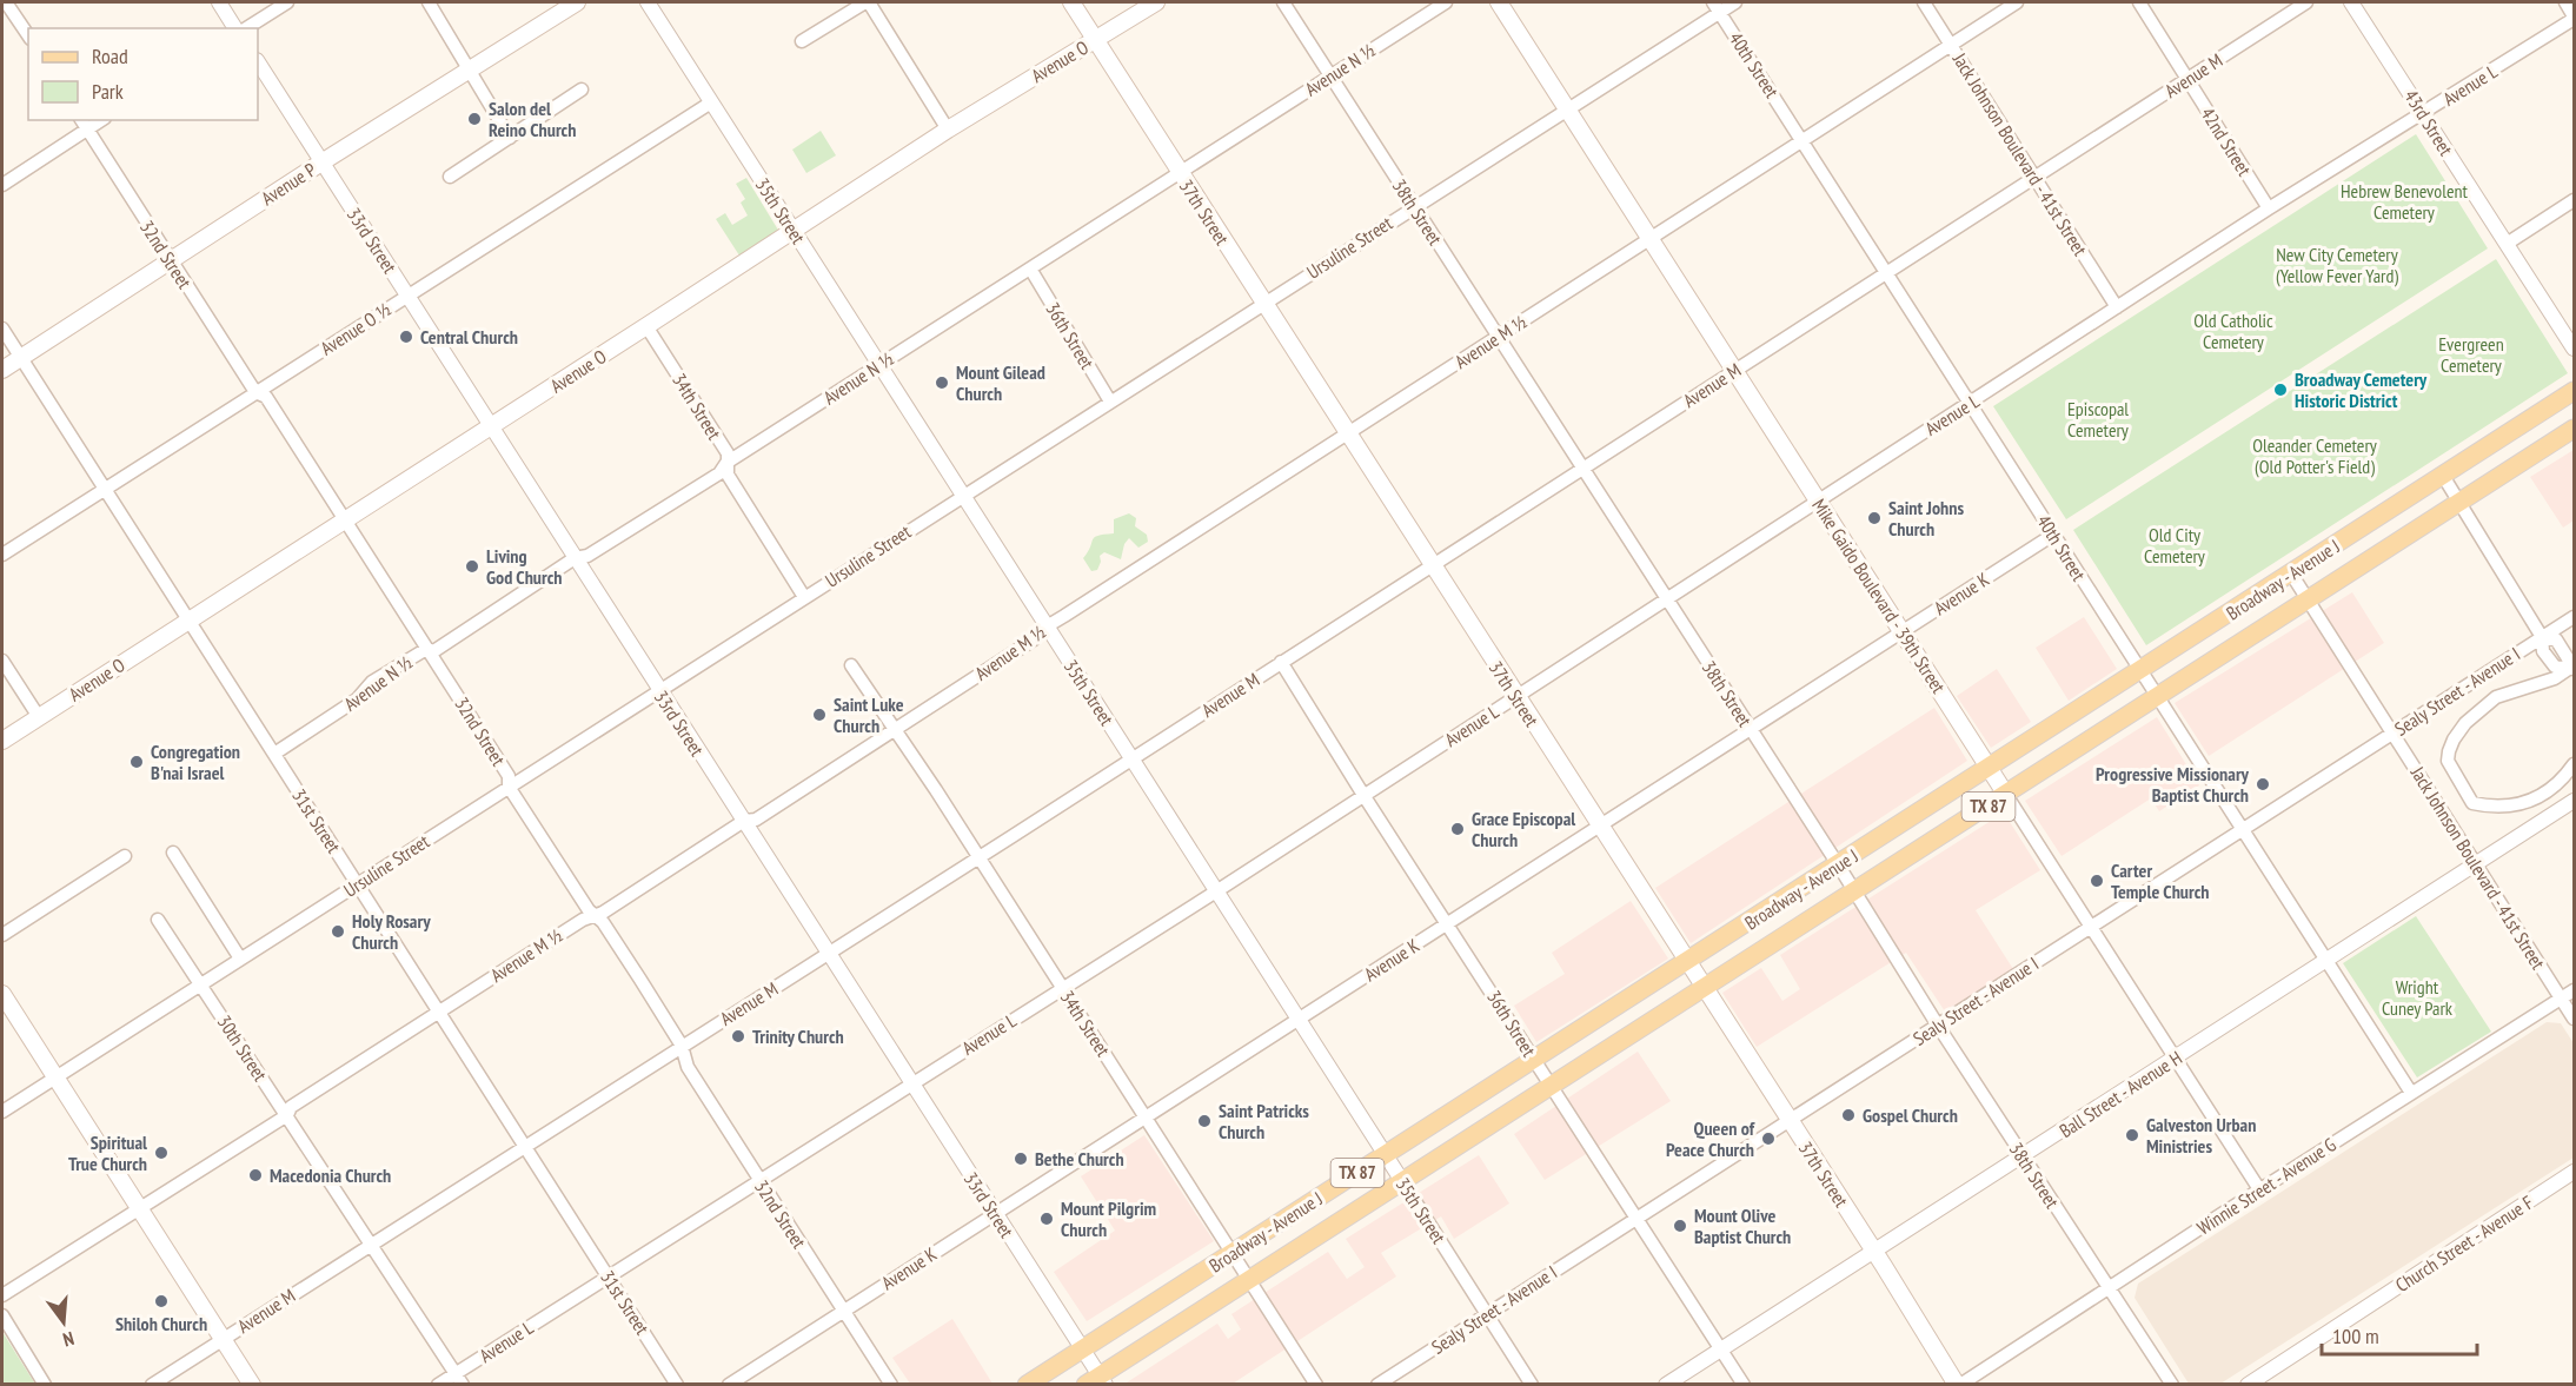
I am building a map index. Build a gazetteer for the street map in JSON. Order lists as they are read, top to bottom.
{
  "streets": {
    "main road": [
      "Avenue O",
      "Avenue P",
      "37th Street",
      "Broadway - Avenue J",
      "Mike Gaido Boulevard - 39th Street",
      "TX 87"
    ],
    "street": [
      "40th Street",
      "Avenue N ½",
      "Avenue M",
      "Avenue L",
      "43rd Street",
      "42nd Street",
      "Jack Johnson Boulevard - 41st Street",
      "35th Street",
      "38th Street",
      "33rd Street",
      "Ursuline Street",
      "32nd Street",
      "Avenue O ½",
      "36th Street",
      "Avenue M ½",
      "34th Street",
      "Avenue K",
      "Sealy Street - Avenue I",
      "31st Street",
      "30th Street",
      "Ball Street - Avenue H",
      "Winnie Street - Avenue G",
      "Church Street - Avenue F"
    ]
  },
  "crossings": [
    ["Avenue O", "35th Street"],
    ["Avenue O", "37th Street"],
    ["Avenue O", "33rd Street"],
    ["Avenue O", "32nd Street"],
    ["Avenue O", "34th Street"],
    ["Avenue O", "31st Street"],
    ["40th Street", "Avenue M"],
    ["40th Street", "Avenue L"],
    ["40th Street", "Ursuline Street"],
    ["40th Street", "Avenue M ½"],
    ["40th Street", "Broadway - Avenue J"],
    ["40th Street", "Avenue K"],
    ["40th Street", "Sealy Street - Avenue I"],
    ["40th Street", "Ball Street - Avenue H"],
    ["40th Street", "Winnie Street - Avenue G"],
    ["Avenue N ½", "35th Street"],
    ["Avenue N ½", "37th Street"],
    ["Avenue N ½", "38th Street"],
    ["Avenue N ½", "33rd Street"],
    ["Avenue N ½", "32nd Street"],
    ["Avenue N ½", "36th Street"],
    ["Avenue N ½", "34th Street"],
    ["Avenue N ½", "31st Street"],
    ["Avenue M", "42nd Street"],
    ["Avenue M", "Jack Johnson Boulevard - 41st Street"],
    ["Avenue M", "35th Street"],
    ["Avenue M", "37th Street"],
    ["Avenue M", "38th Street"],
    ["Avenue M", "33rd Street"],
    ["Avenue M", "32nd Street"],
    ["Avenue M", "36th Street"],
    ["Avenue M", "34th Street"],
    ["Avenue M", "Mike Gaido Boulevard - 39th Street"],
    ["Avenue M", "31st Street"],
    ["Avenue M", "30th Street"],
    ["Avenue L", "43rd Street"],
    ["Avenue L", "42nd Street"],
    ["Avenue L", "Jack Johnson Boulevard - 41st Street"],
    ["Avenue L", "35th Street"],
    ["Avenue L", "37th Street"],
    ["Avenue L", "38th Street"],
    ["Avenue L", "33rd Street"],
    ["Avenue L", "32nd Street"],
    ["Avenue L", "36th Street"],
    ["Avenue L", "34th Street"],
    ["Avenue L", "Mike Gaido Boulevard - 39th Street"],
    ["Avenue L", "31st Street"],
    ["Jack Johnson Boulevard - 41st Street", "Avenue M ½"],
    ["Jack Johnson Boulevard - 41st Street", "Broadway - Avenue J"],
    ["Jack Johnson Boulevard - 41st Street", "Sealy Street - Avenue I"],
    ["Jack Johnson Boulevard - 41st Street", "Ball Street - Avenue H"],
    ["Jack Johnson Boulevard - 41st Street", "Winnie Street - Avenue G"],
    ["Avenue P", "33rd Street"],
    ["Avenue P", "32nd Street"],
    ["Avenue P", "31st Street"],
    ["35th Street", "Ursuline Street"],
    ["35th Street", "Avenue O ½"],
    ["35th Street", "Avenue M ½"],
    ["35th Street", "Broadway - Avenue J"],
    ["35th Street", "Avenue K"],
    ["35th Street", "Sealy Street - Avenue I"],
    ["37th Street", "Ursuline Street"],
    ["37th Street", "Avenue M ½"],
    ["37th Street", "Broadway - Avenue J"],
    ["37th Street", "Avenue K"],
    ["37th Street", "Sealy Street - Avenue I"],
    ["37th Street", "Ball Street - Avenue H"],
    ["37th Street", "Winnie Street - Avenue G"],
    ["38th Street", "Ursuline Street"],
    ["38th Street", "Avenue M ½"],
    ["38th Street", "Broadway - Avenue J"],
    ["38th Street", "Avenue K"],
    ["38th Street", "Sealy Street - Avenue I"],
    ["38th Street", "Ball Street - Avenue H"],
    ["38th Street", "Winnie Street - Avenue G"],
    ["33rd Street", "Ursuline Street"],
    ["33rd Street", "Avenue O ½"],
    ["33rd Street", "Avenue M ½"],
    ["33rd Street", "Broadway - Avenue J"],
    ["33rd Street", "Avenue K"],
    ["Ursuline Street", "32nd Street"],
    ["Ursuline Street", "36th Street"],
    ["Ursuline Street", "34th Street"],
    ["Ursuline Street", "Mike Gaido Boulevard - 39th Street"],
    ["Ursuline Street", "31st Street"],
    ["Ursuline Street", "30th Street"],
    ["32nd Street", "Avenue O ½"],
    ["32nd Street", "Avenue M ½"],
    ["32nd Street", "Avenue K"],
    ["Avenue O ½", "31st Street"],
    ["36th Street", "Broadway - Avenue J"],
    ["36th Street", "Avenue K"],
    ["36th Street", "Sealy Street - Avenue I"],
    ["36th Street", "Ball Street - Avenue H"],
    ["Avenue M ½", "34th Street"],
    ["Avenue M ½", "Mike Gaido Boulevard - 39th Street"],
    ["Avenue M ½", "31st Street"],
    ["Avenue M ½", "30th Street"],
    ["34th Street", "Broadway - Avenue J"],
    ["34th Street", "Avenue K"],
    ["Broadway - Avenue J", "Mike Gaido Boulevard - 39th Street"],
    ["Avenue K", "Mike Gaido Boulevard - 39th Street"],
    ["Mike Gaido Boulevard - 39th Street", "Sealy Street - Avenue I"],
    ["Mike Gaido Boulevard - 39th Street", "Ball Street - Avenue H"],
    ["Mike Gaido Boulevard - 39th Street", "Winnie Street - Avenue G"]
  ],
  "parks": [
    "Hebrew Benevolent Cemetery",
    "New City Cemetery (Yellow Fever Yard)",
    "Old Catholic Cemetery",
    "Evergreen Cemetery",
    "Episcopal Cemetery",
    "Oleander Cemetery (Old Potter's Field)",
    "Old City Cemetery",
    "Wright Cuney Park"
  ],
  "places": [
    "Salon del Reino Church",
    "Central Church",
    "Mount Gilead Church",
    "Broadway Cemetery Historic District",
    "Saint Johns Church",
    "Living God Church",
    "Saint Luke Church",
    "Congregation B'nai Israel",
    "Progressive Missionary Baptist Church",
    "Grace Episcopal Church",
    "Carter Temple Church",
    "Holy Rosary Church",
    "Trinity Church",
    "Gospel Church",
    "Saint Patricks Church",
    "Galveston Urban Ministries",
    "Queen of Peace Church",
    "Spiritual True Church",
    "Bethe Church",
    "Macedonia Church",
    "Mount Pilgrim Church",
    "Mount Olive Baptist Church",
    "Shiloh Church"
  ],
  "legend": ["Road", "Park"],
  "scale_bar": "100 m",
  "north": "bottom"
}
